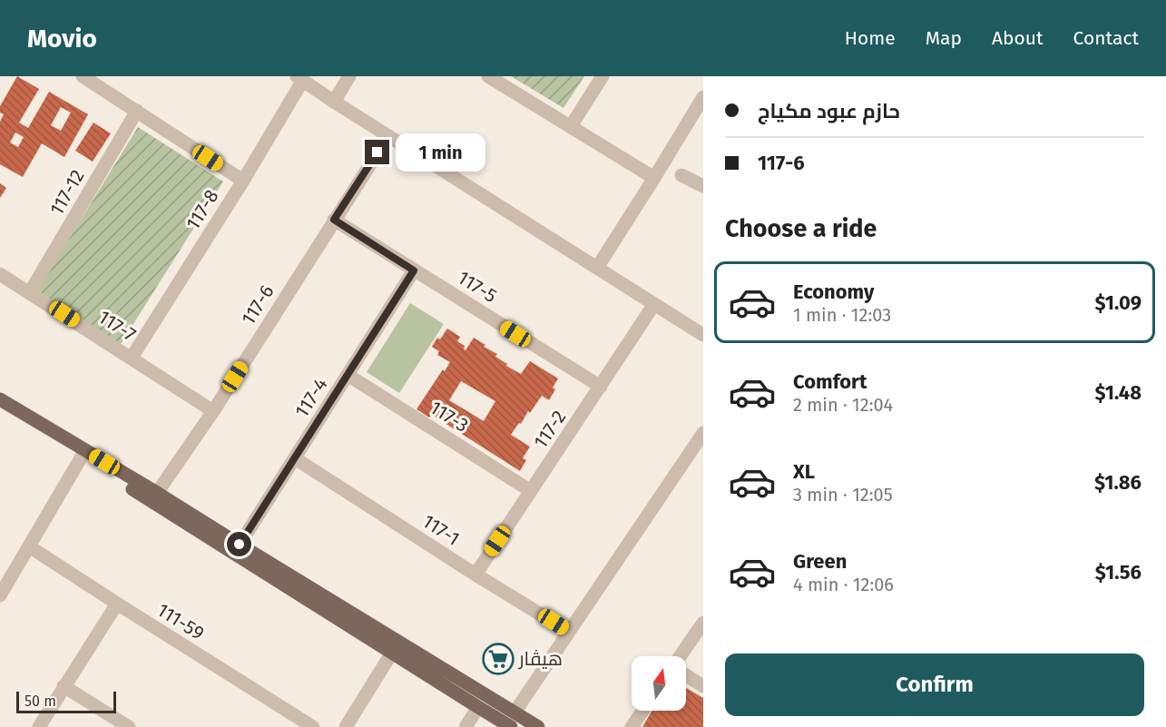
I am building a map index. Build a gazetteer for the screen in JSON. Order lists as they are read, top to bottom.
{
  "streets": {
    "street": [
      "117-12",
      "117-8",
      "117-5",
      "117-6",
      "117-7",
      "117-4",
      "117-3",
      "117-2",
      "117-1",
      "111-59"
    ]
  },
  "crossings": [
    ["117-12", "117-7"],
    ["117-8", "117-7"],
    ["117-5", "117-6"],
    ["117-5", "117-4"],
    ["117-5", "117-2"],
    ["117-6", "117-7"],
    ["117-4", "117-3"],
    ["117-4", "117-1"],
    ["117-3", "117-2"],
    ["117-2", "117-1"]
  ],
  "places": {
    "supermarket": ["هيڤار"]
  },
  "scale_bar": "50 m",
  "north": "top",
  "page": {
    "header": "Movio",
    "nav": [
      "Home",
      "Map",
      "About",
      "Contact"
    ],
    "banner": ["حازم عبود مكياج", "117-6"],
    "bubble": "1 min",
    "heading": "Choose a ride",
    "list": [
      {
        "name": "Economy",
        "note": "1 min · 12:03",
        "value": "$1.09"
      },
      {
        "name": "Comfort",
        "note": "2 min · 12:04",
        "value": "$1.48"
      },
      {
        "name": "XL",
        "note": "3 min · 12:05",
        "value": "$1.86"
      },
      {
        "name": "Green",
        "note": "4 min · 12:06",
        "value": "$1.56"
      }
    ],
    "buttons": "Confirm",
    "scale": "50 m"
  }
}
